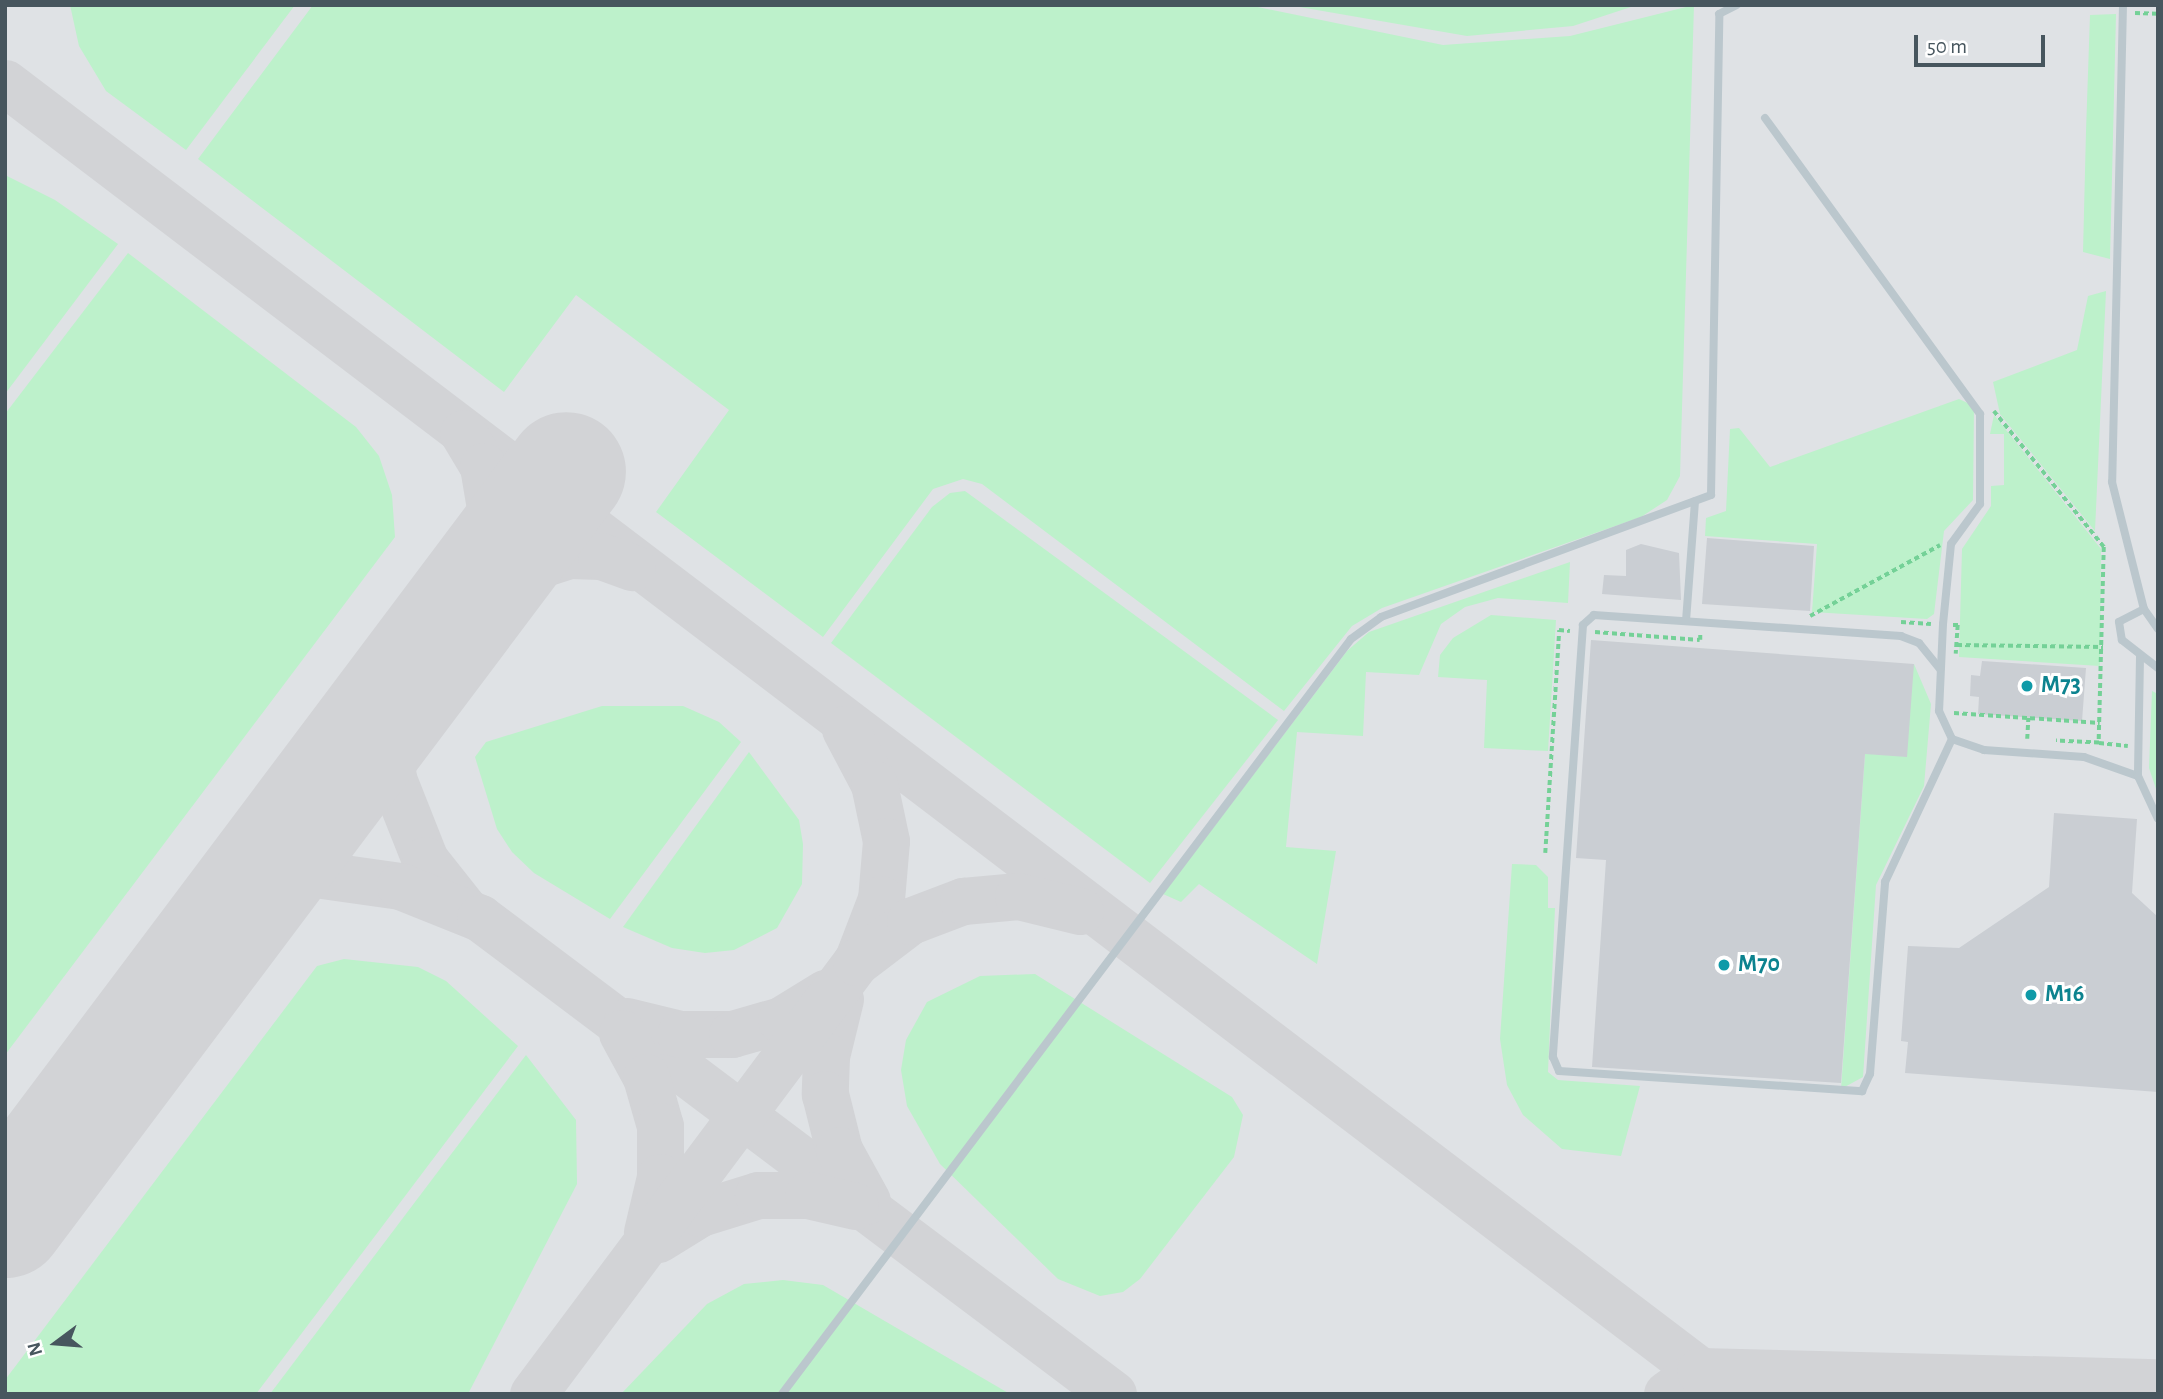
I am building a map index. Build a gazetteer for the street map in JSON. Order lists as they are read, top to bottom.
{
  "places": ["M73", "M70", "M16"],
  "scale_bar": "50 m",
  "north": "left"
}
